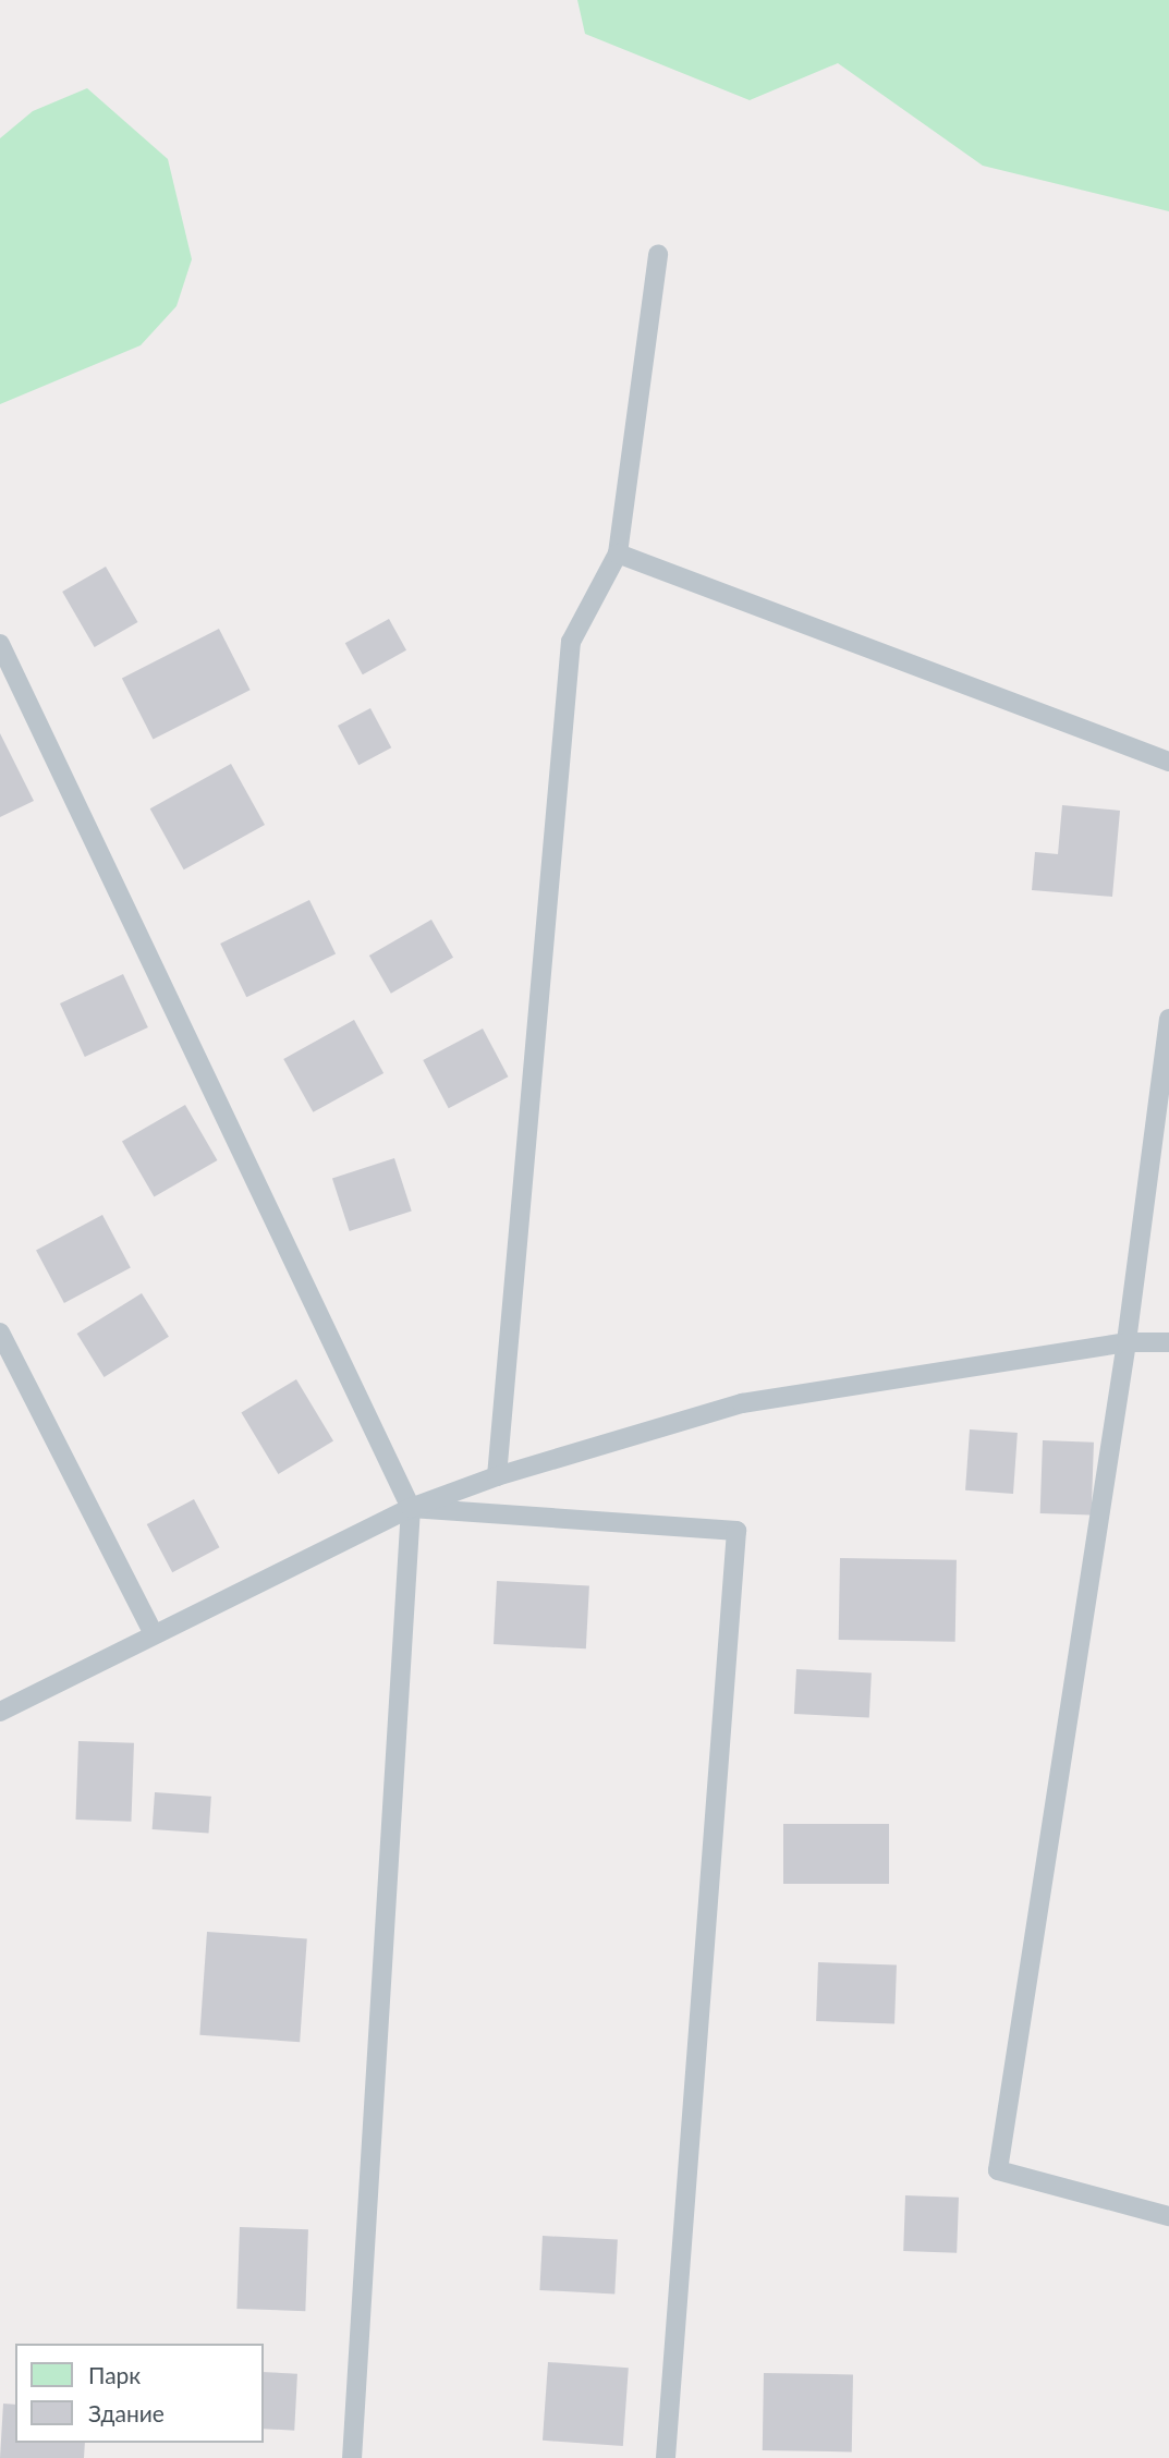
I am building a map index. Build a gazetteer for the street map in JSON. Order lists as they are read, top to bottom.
{
  "legend": ["Парк", "Здание"]
}
